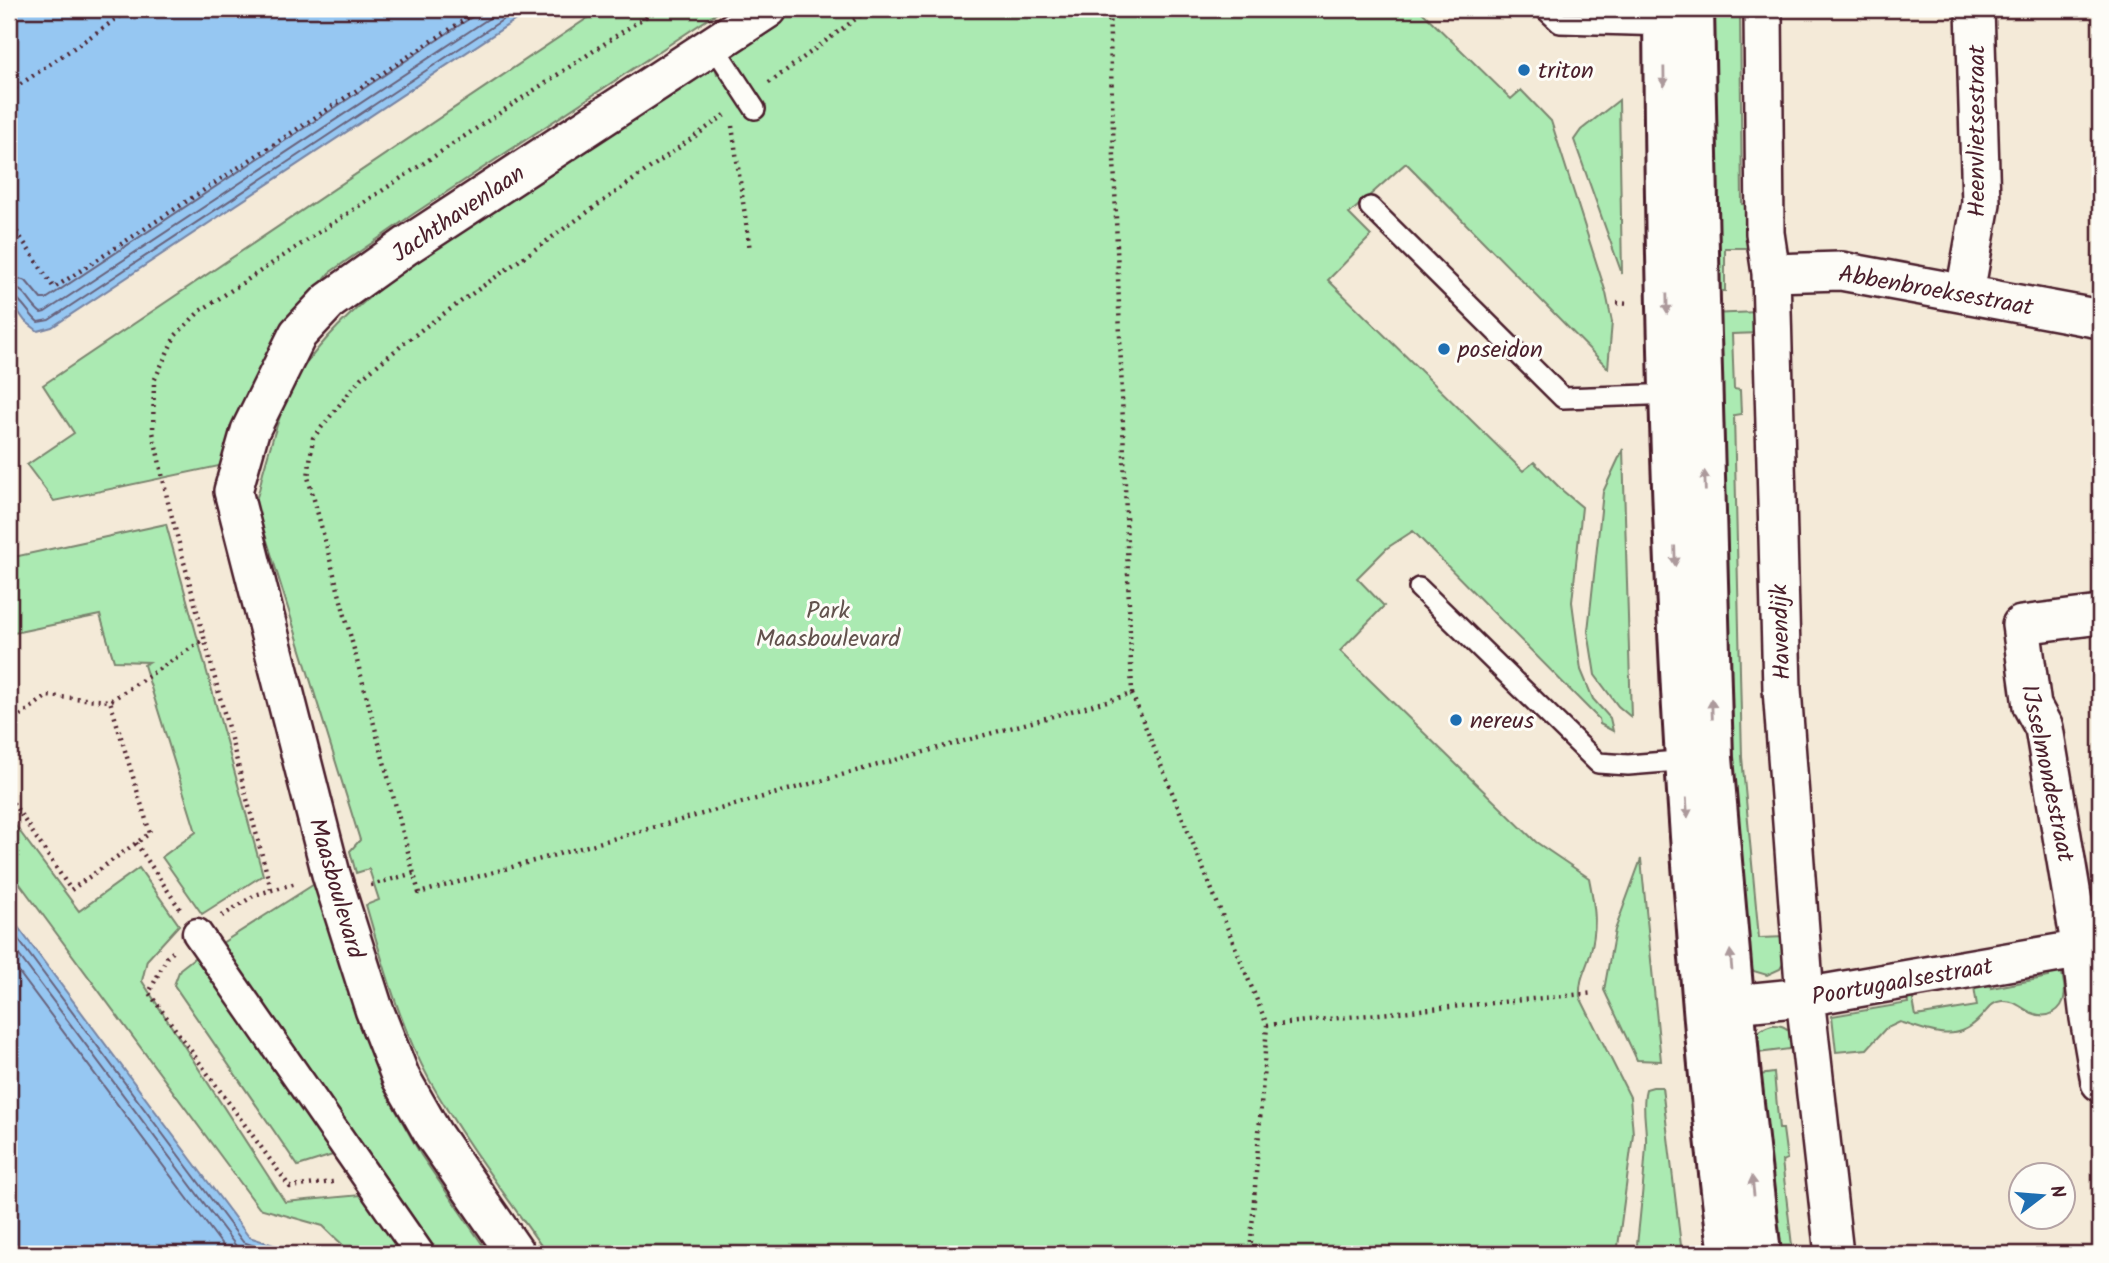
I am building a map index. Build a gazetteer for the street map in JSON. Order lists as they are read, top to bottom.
{
  "streets": {
    "street": [
      "Heenvlietsestraat",
      "Jachthavenlaan",
      "Abbenbroeksestraat",
      "Havendijk",
      "IJsselmondestraat",
      "Maasboulevard",
      "Poortugaalsestraat"
    ]
  },
  "crossings": [
    ["Heenvlietsestraat", "Abbenbroeksestraat"],
    ["Jachthavenlaan", "Maasboulevard"],
    ["Abbenbroeksestraat", "Havendijk"],
    ["Havendijk", "Poortugaalsestraat"],
    ["IJsselmondestraat", "Poortugaalsestraat"]
  ],
  "parks": ["Park Maasboulevard"],
  "places": ["triton", "poseidon", "nereus"],
  "north": "right"
}
